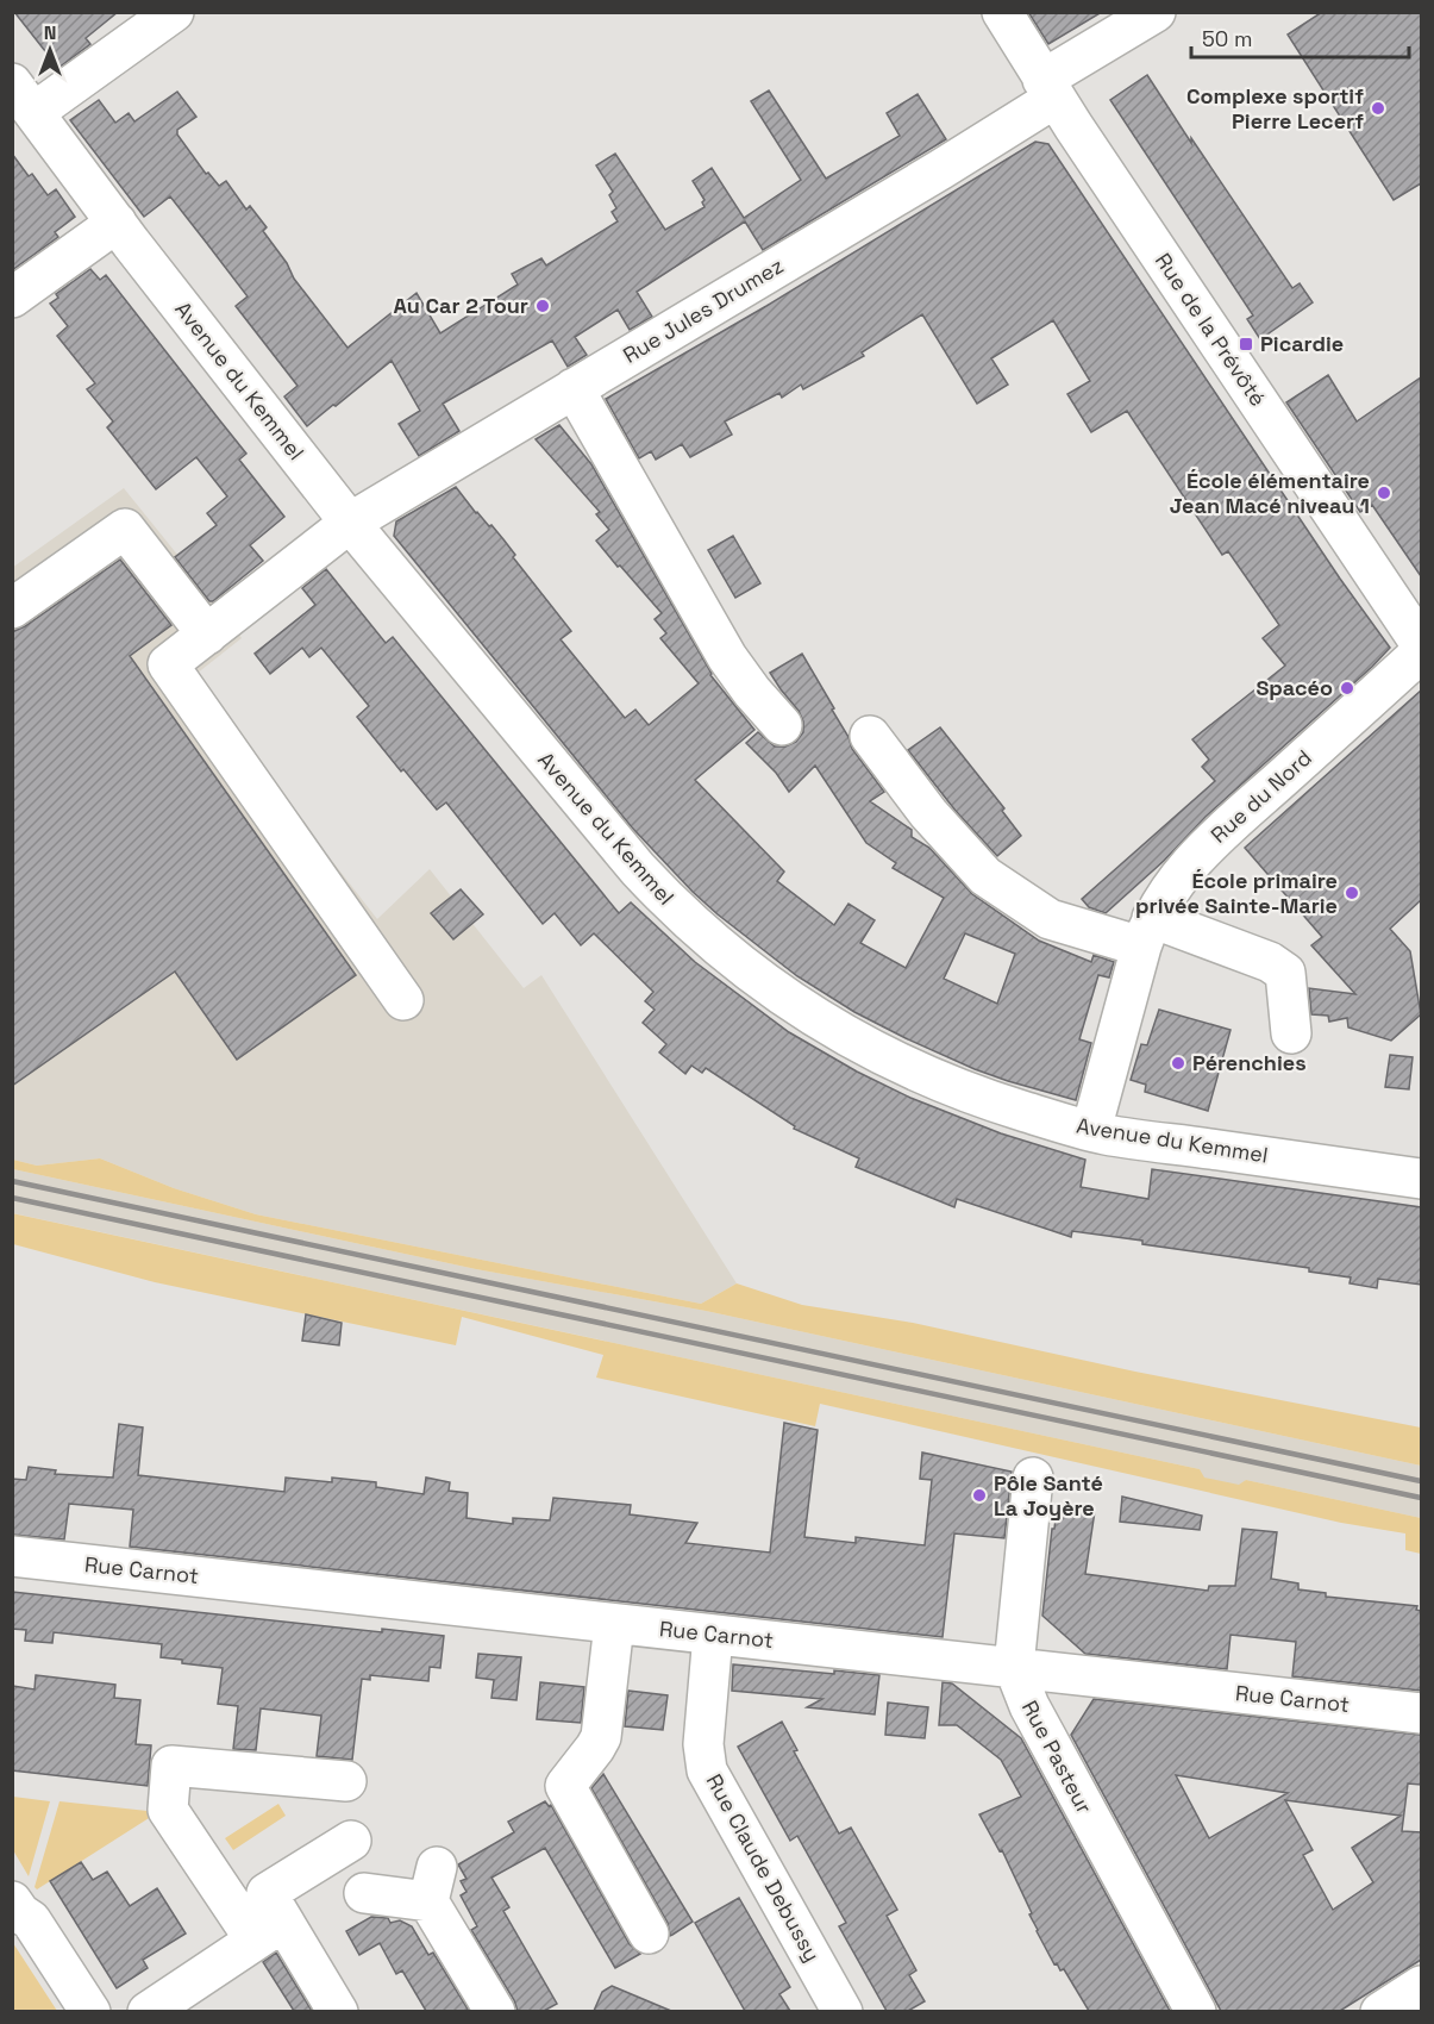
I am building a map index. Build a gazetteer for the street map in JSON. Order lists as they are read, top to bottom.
{
  "streets": {
    "street": [
      "Rue Jules Drumez",
      "Rue de la Prévôté",
      "Avenue du Kemmel",
      "Rue du Nord",
      "Rue Carnot",
      "Rue Pasteur",
      "Rue Claude Debussy"
    ]
  },
  "crossings": [
    ["Rue Jules Drumez", "Rue de la Prévôté"],
    ["Rue Jules Drumez", "Avenue du Kemmel"],
    ["Avenue du Kemmel", "Rue du Nord"],
    ["Rue Carnot", "Rue Pasteur"],
    ["Rue Carnot", "Rue Claude Debussy"]
  ],
  "places": {
    "other": [
      "Complexe sportif Pierre Lecerf",
      "Au Car 2 Tour",
      "École élémentaire Jean Macé niveau 1",
      "Spacéo",
      "École primaire privée Sainte-Marie",
      "Pérenchies",
      "Pôle Santé La Joyère"
    ],
    "transit": ["Picardie"]
  },
  "scale_bar": "50 m",
  "north": "top"
}
